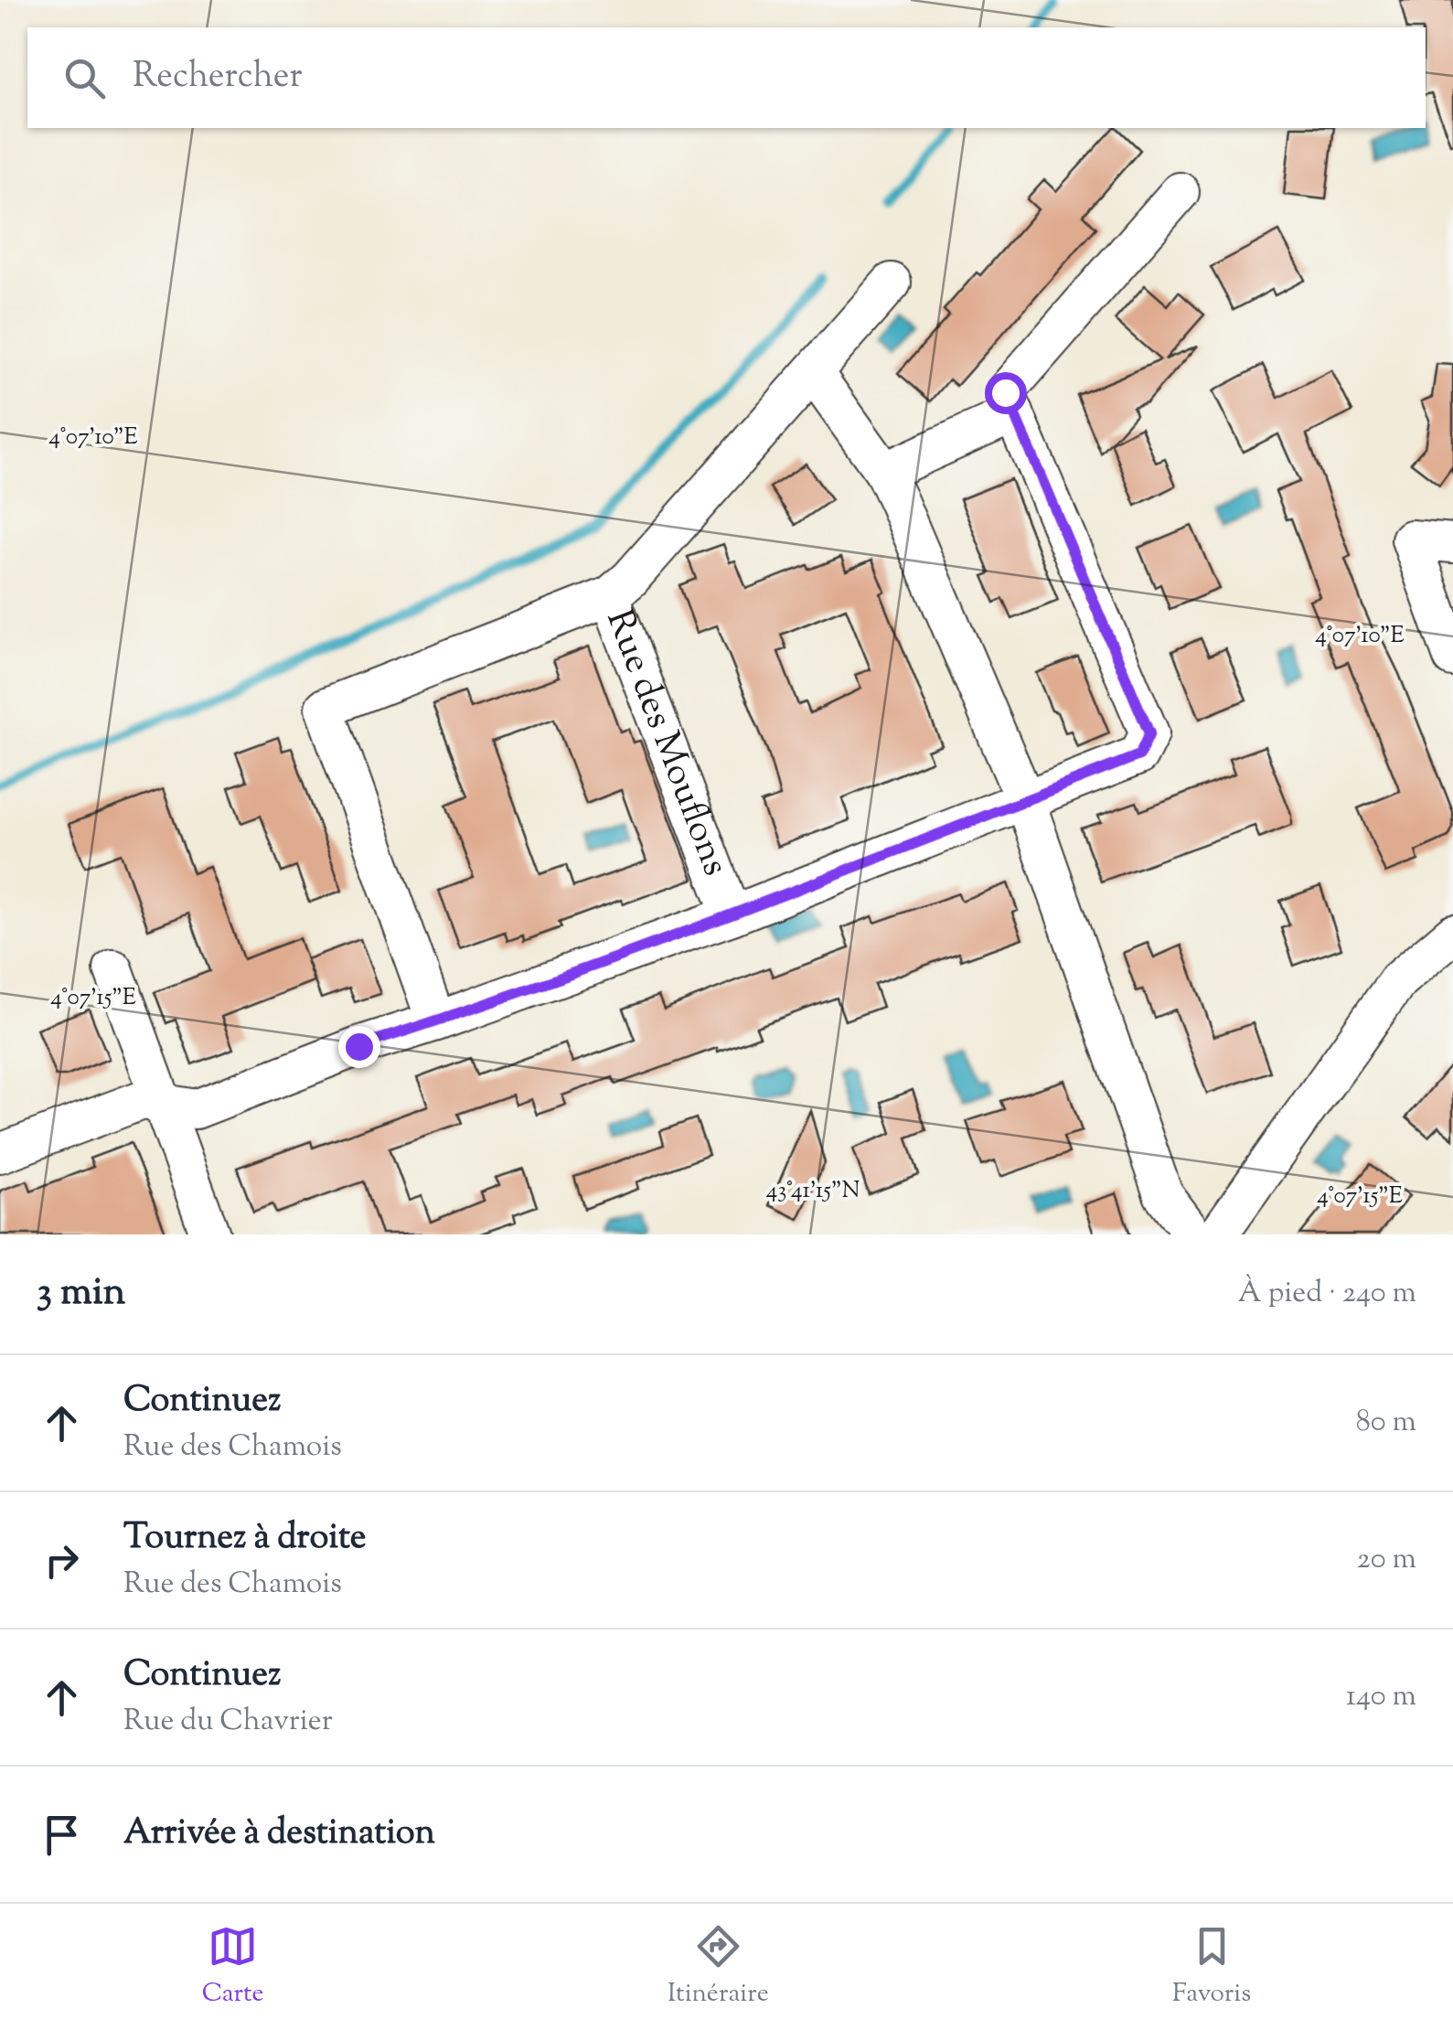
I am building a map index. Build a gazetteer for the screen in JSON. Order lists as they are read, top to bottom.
{
  "streets": {
    "street": ["Rue des Mouflons"]
  },
  "page": {
    "search": "Rechercher",
    "heading": ["3 min", "À pied · 240 m"],
    "list": [
      ["Continuez", "Rue des Chamois", "80 m"],
      ["Tournez à droite", "Rue des Chamois", "20 m"],
      ["Continuez", "Rue du Chavrier", "140 m"],
      "Arrivée à destination"
    ],
    "nav": ["Carte", "Itinéraire", "Favoris"]
  },
  "coordinates": ["4°07'10\"E", "4°07'15\"E", "43°41'15\"N"]
}
